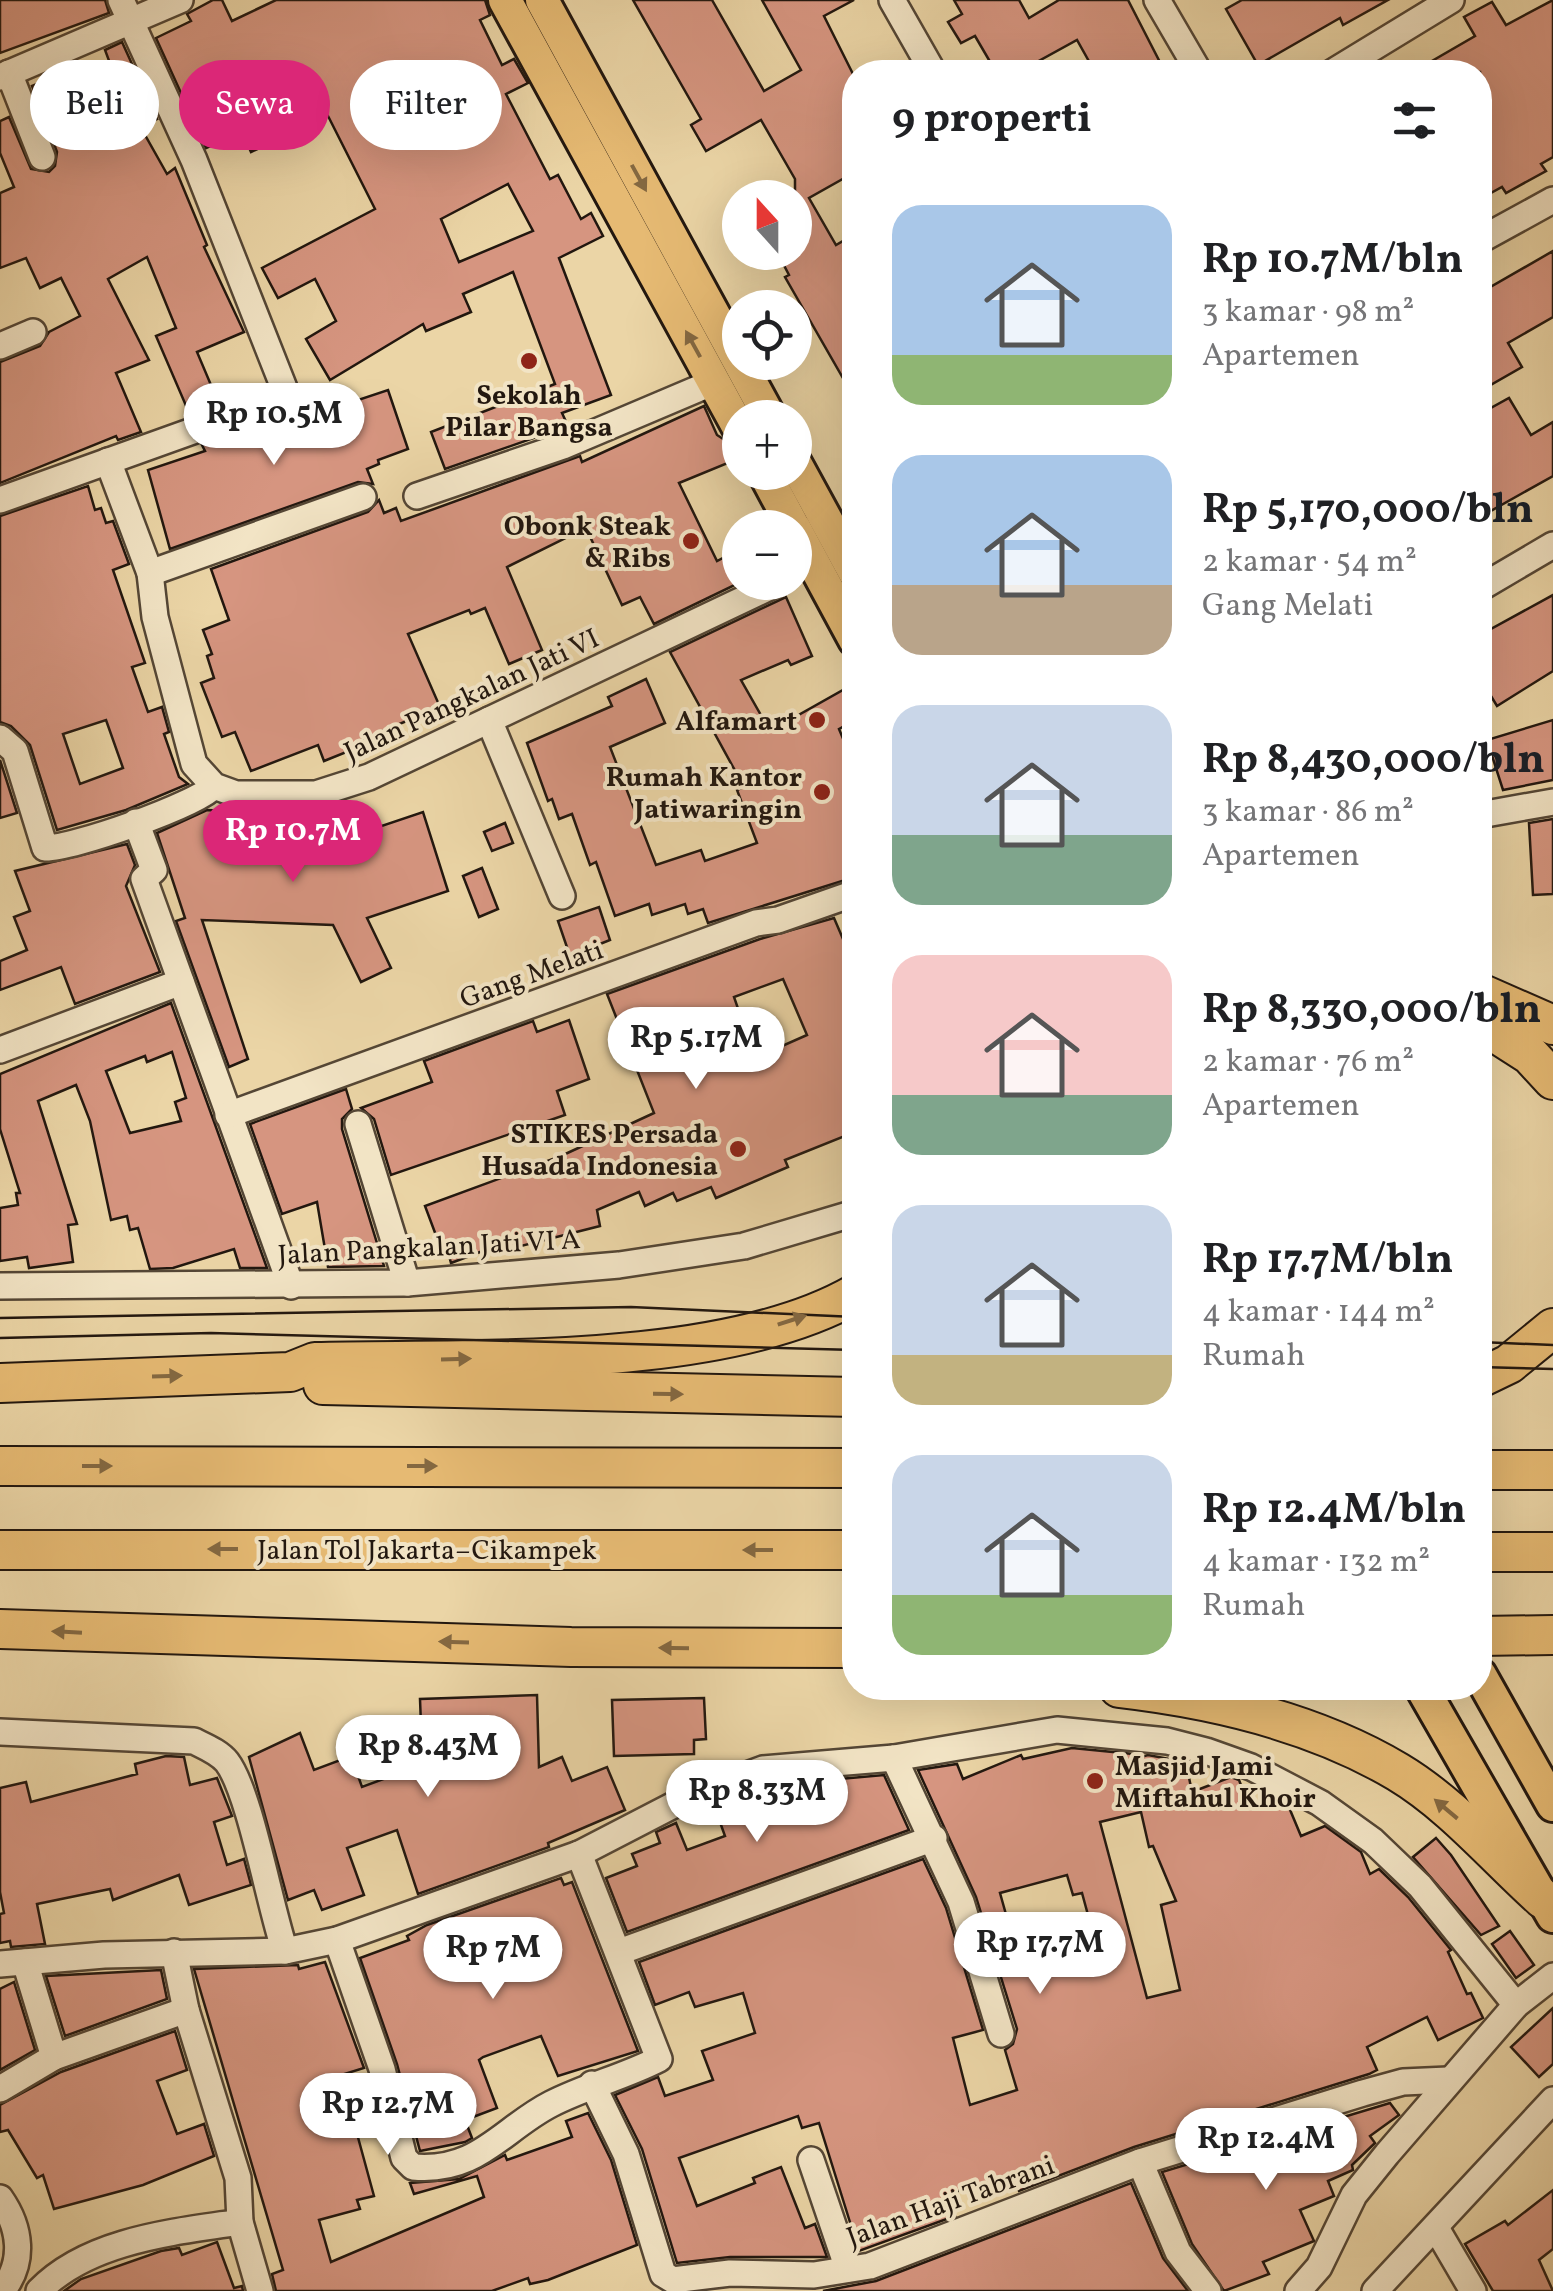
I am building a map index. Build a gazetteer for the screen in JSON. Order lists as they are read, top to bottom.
{
  "streets": {
    "highway": ["Jalan Tol Jakarta–Cikampek"],
    "street": [
      "Jalan Pangkalan Jati VI",
      "Gang Melati",
      "Jalan Pangkalan Jati VI A",
      "Jalan Haji Tabrani"
    ]
  },
  "places": [
    "Sekolah Pilar Bangsa",
    "Obonk Steak & Ribs",
    "Alfamart",
    "Rumah Kantor Jatiwaringin",
    "STIKES Persada Husada Indonesia",
    "Masjid Jami Miftahul Khoir"
  ],
  "north": "top",
  "page": {
    "chip": ["Beli", "Sewa", "Filter"],
    "heading": "9 properti",
    "map_buttons": ["+", "−"],
    "list": [
      {
        "name": "Rp 10.7M/bln",
        "note": "3 kamar · 98 m² · Apartemen"
      },
      {
        "name": "Rp 5,170,000/bln",
        "note": "2 kamar · 54 m² · Gang Melati"
      },
      {
        "name": "Rp 8,430,000/bln",
        "note": "3 kamar · 86 m² · Apartemen"
      },
      {
        "name": "Rp 8,330,000/bln",
        "note": "2 kamar · 76 m² · Apartemen"
      },
      {
        "name": "Rp 17.7M/bln",
        "note": "4 kamar · 144 m² · Rumah"
      },
      {
        "name": "Rp 12.4M/bln",
        "note": "4 kamar · 132 m² · Rumah"
      }
    ],
    "price": [
      "Rp 10.5M",
      "Rp 10.7M",
      "Rp 5.17M",
      "Rp 8.43M",
      "Rp 8.33M",
      "Rp 17.7M",
      "Rp 7M",
      "Rp 12.7M",
      "Rp 12.4M"
    ]
  }
}
